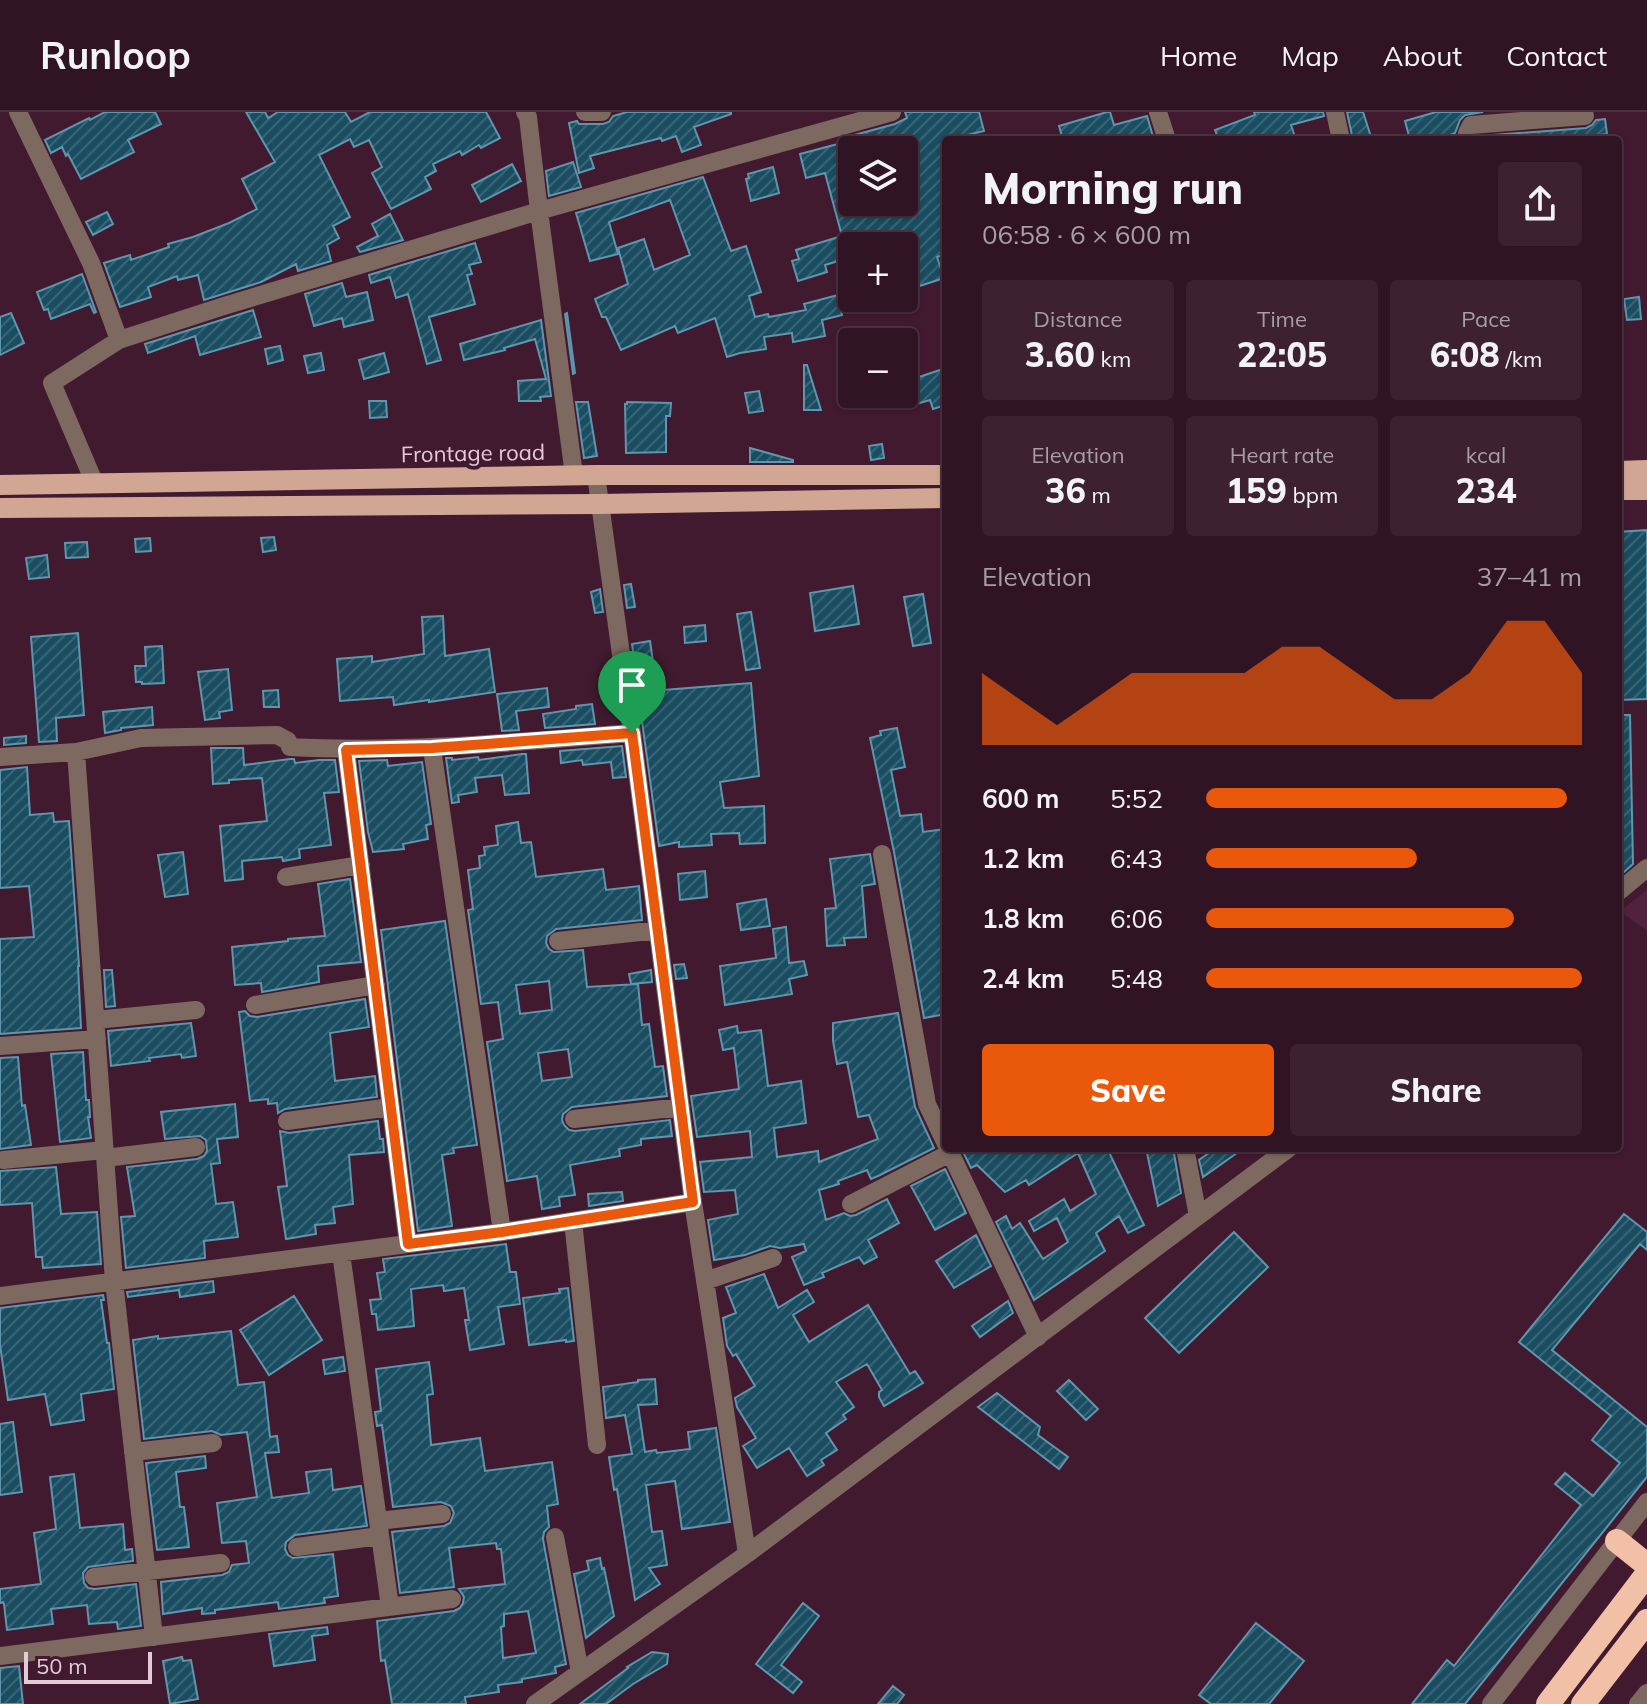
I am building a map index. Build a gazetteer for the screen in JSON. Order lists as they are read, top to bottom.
{
  "streets": {
    "main road": ["Frontage road"]
  },
  "scale_bar": "50 m",
  "page": {
    "header": "Runloop",
    "nav": [
      "Home",
      "Map",
      "About",
      "Contact"
    ],
    "map_buttons": ["+", "−"],
    "heading": ["Morning run", "06:58 · 6 × 600 m"],
    "stats": [
      ["Distance", "3.60 km"],
      ["Time", "22:05"],
      ["Pace", "6:08 /km"],
      ["Elevation", "36 m"],
      ["Heart rate", "159 bpm"],
      ["kcal", "234"]
    ],
    "chart": ["Elevation", "37–41 m"],
    "list": [
      {
        "name": "600 m",
        "note": "5:52"
      },
      {
        "name": "1.2 km",
        "note": "6:43"
      },
      {
        "name": "1.8 km",
        "note": "6:06"
      },
      {
        "name": "2.4 km",
        "note": "5:48"
      }
    ],
    "buttons": ["Save", "Share"],
    "scale": "50 m"
  }
}
